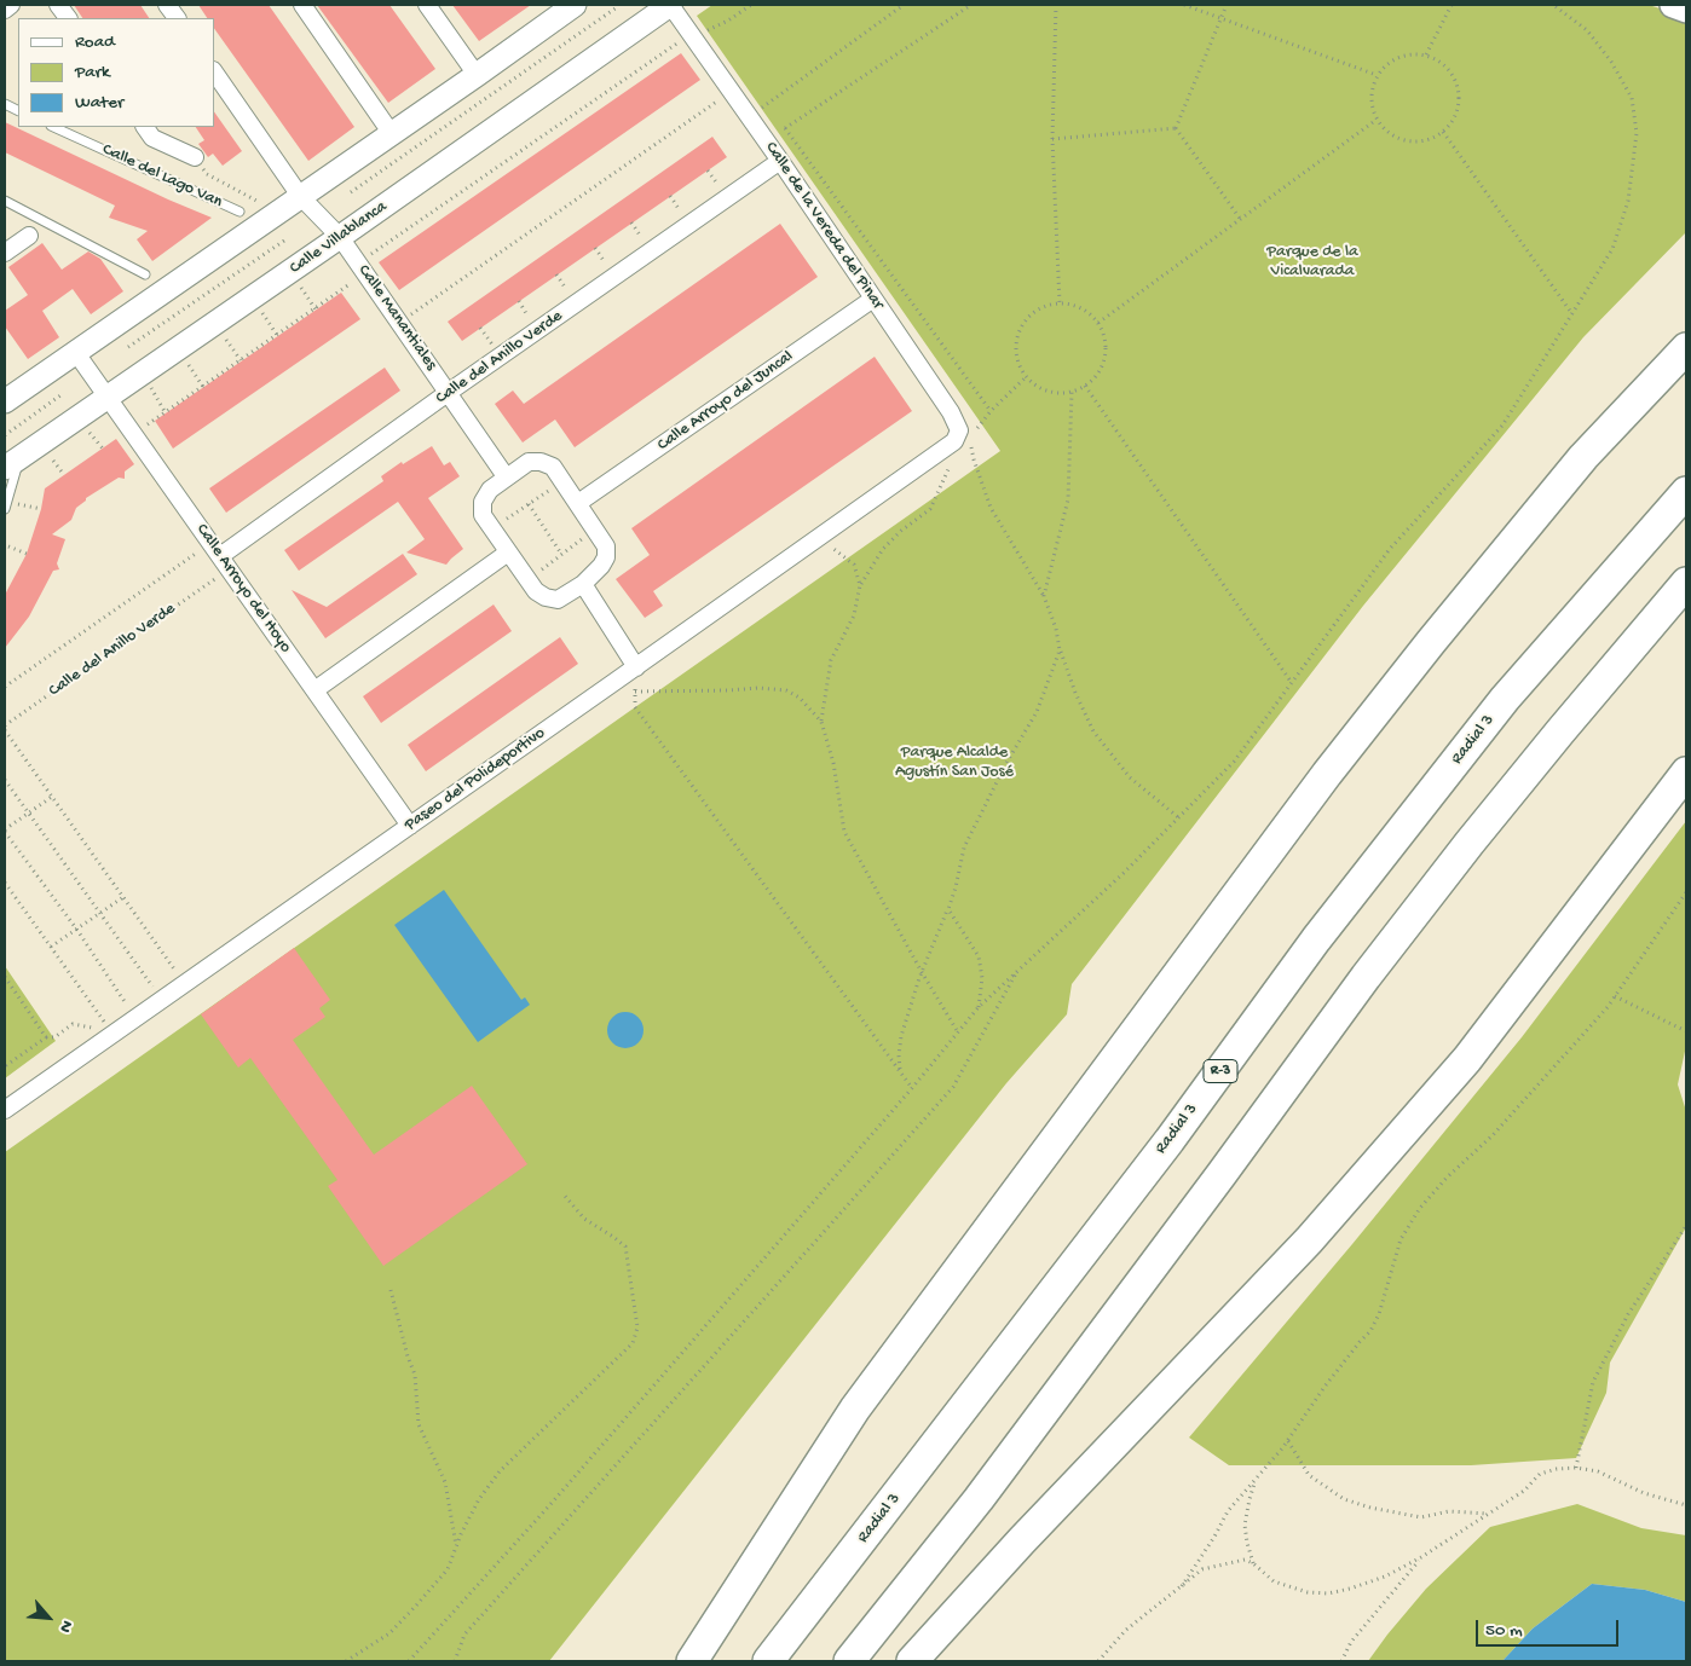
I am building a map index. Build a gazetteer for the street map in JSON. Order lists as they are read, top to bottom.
{
  "streets": {
    "highway": ["Radial 3", "R-3"],
    "main road": ["Calle Villablanca"],
    "street": [
      "Calle de la Vereda del Pinar",
      "Calle Manantiales",
      "Calle del Anillo Verde",
      "Calle Arroyo del Juncal",
      "Calle Arroyo del Hoyo",
      "Paseo del Polideportivo"
    ],
    "lane": ["Calle del Lago Van"]
  },
  "crossings": [
    ["Calle de la Vereda del Pinar", "Calle Villablanca"],
    ["Calle de la Vereda del Pinar", "Calle del Anillo Verde"],
    ["Calle de la Vereda del Pinar", "Calle Arroyo del Juncal"],
    ["Calle de la Vereda del Pinar", "Paseo del Polideportivo"],
    ["Calle Villablanca", "Calle Manantiales"],
    ["Calle Villablanca", "Calle Arroyo del Hoyo"],
    ["Calle Manantiales", "Calle del Anillo Verde"],
    ["Calle del Anillo Verde", "Calle Arroyo del Hoyo"],
    ["Calle Arroyo del Hoyo", "Paseo del Polideportivo"]
  ],
  "parks": ["Parque de la Vicalvarada", "Parque Alcalde Agustín San José"],
  "legend": ["Road", "Park", "Water"],
  "scale_bar": "50 m",
  "north": "bottom right"
}
